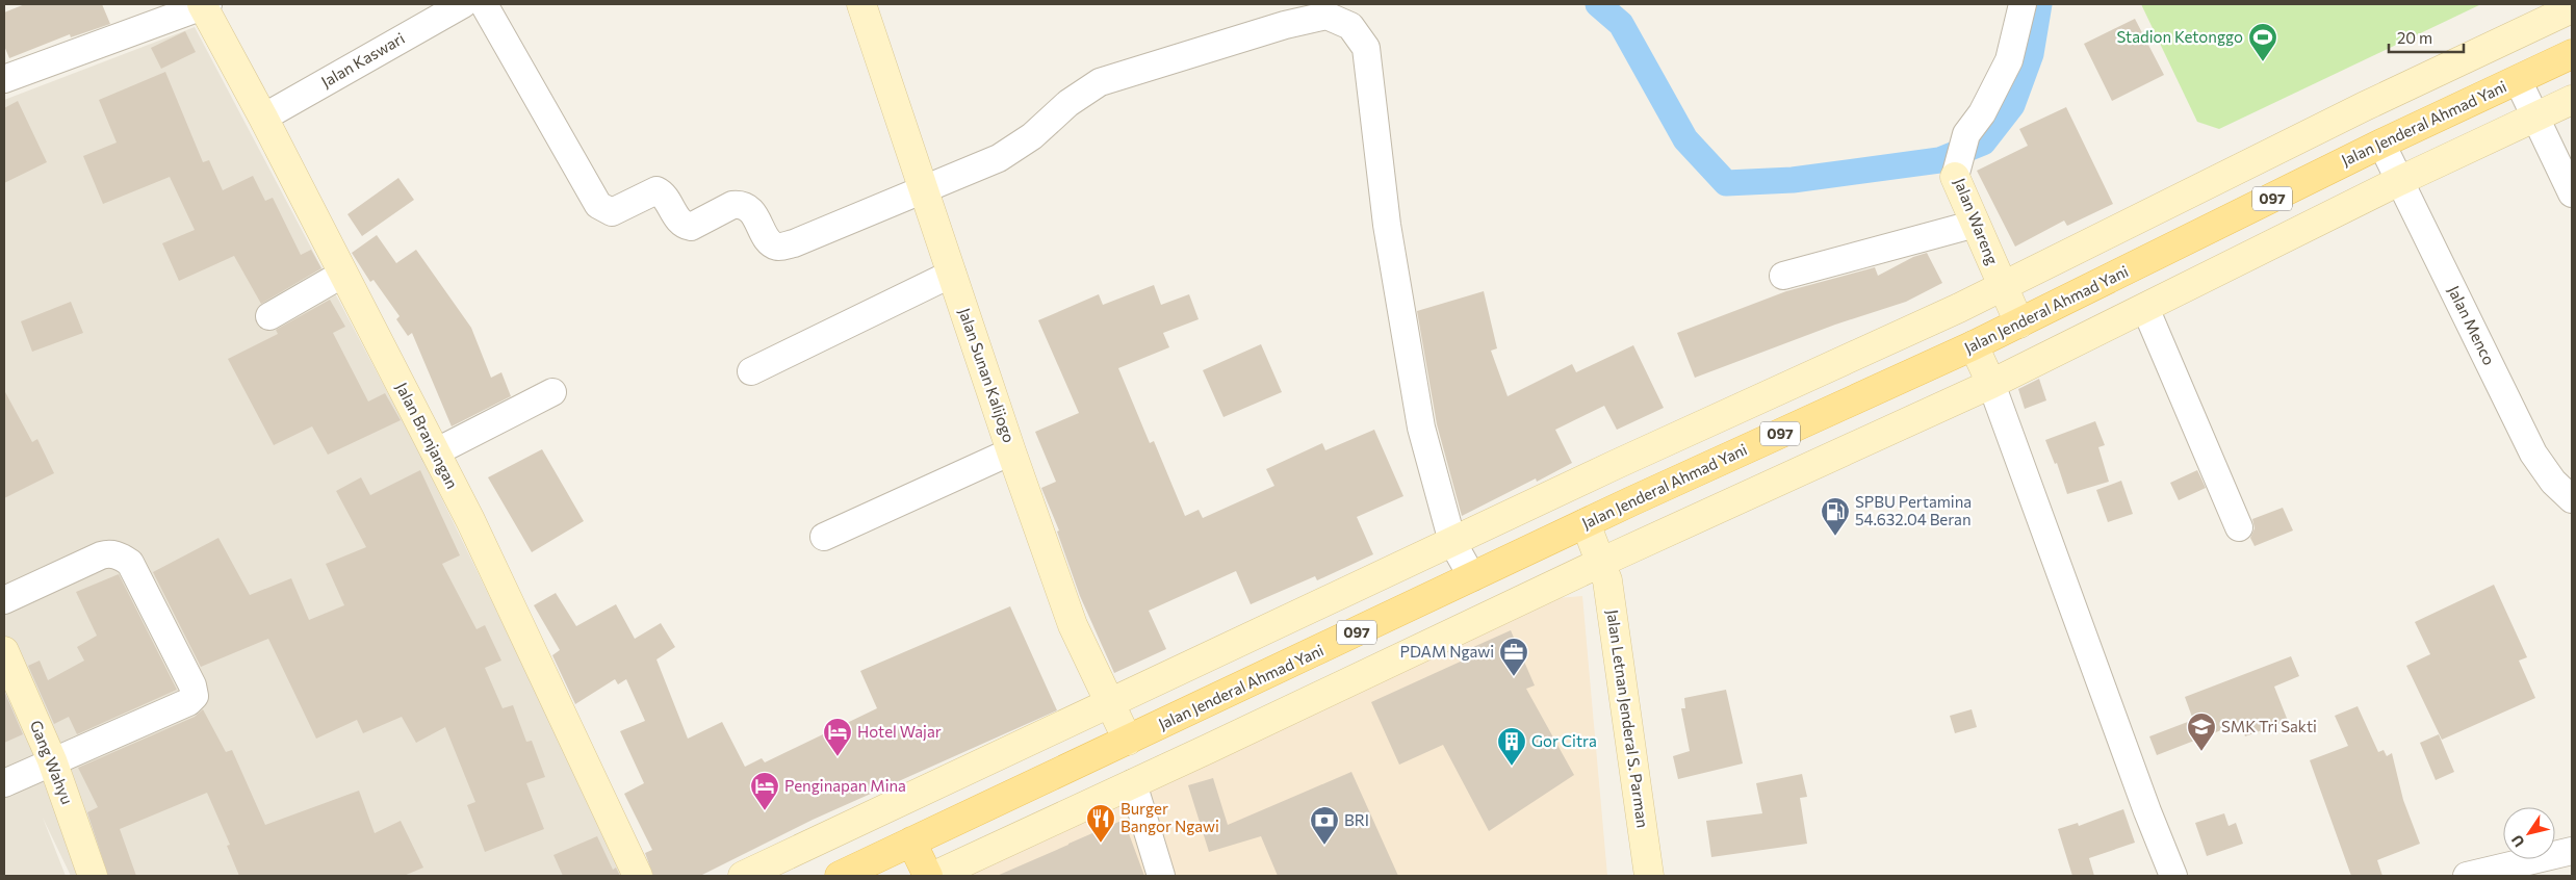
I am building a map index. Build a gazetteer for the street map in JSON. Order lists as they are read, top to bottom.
{
  "streets": {
    "main road": ["Jalan Jenderal Ahmad Yani", "097"],
    "street": [
      "Jalan Kaswari",
      "Jalan Wareng",
      "Jalan Menco",
      "Jalan Sunan Kalijogo",
      "Jalan Branjangan",
      "Jalan Letnan Jenderal S. Parman",
      "Gang Wahyu"
    ]
  },
  "crossings": [
    ["Jalan Kaswari", "Jalan Branjangan"],
    ["Jalan Jenderal Ahmad Yani", "Jalan Wareng"],
    ["Jalan Jenderal Ahmad Yani", "Jalan Menco"],
    ["Jalan Jenderal Ahmad Yani", "Jalan Sunan Kalijogo"],
    ["Jalan Jenderal Ahmad Yani", "Jalan Letnan Jenderal S. Parman"]
  ],
  "places": {
    "sports": ["Stadion Ketonggo"],
    "fuel station": ["SPBU Pertamina 54.632.04 Beran"],
    "office": ["PDAM Ngawi"],
    "school or university": ["SMK Tri Sakti"],
    "hotel": ["Hotel Wajar", "Penginapan Mina"],
    "building": ["Gor Citra"],
    "restaurant": ["Burger Bangor Ngawi"],
    "bank": ["BRI"]
  },
  "scale_bar": "20 m",
  "north": "bottom left"
}
